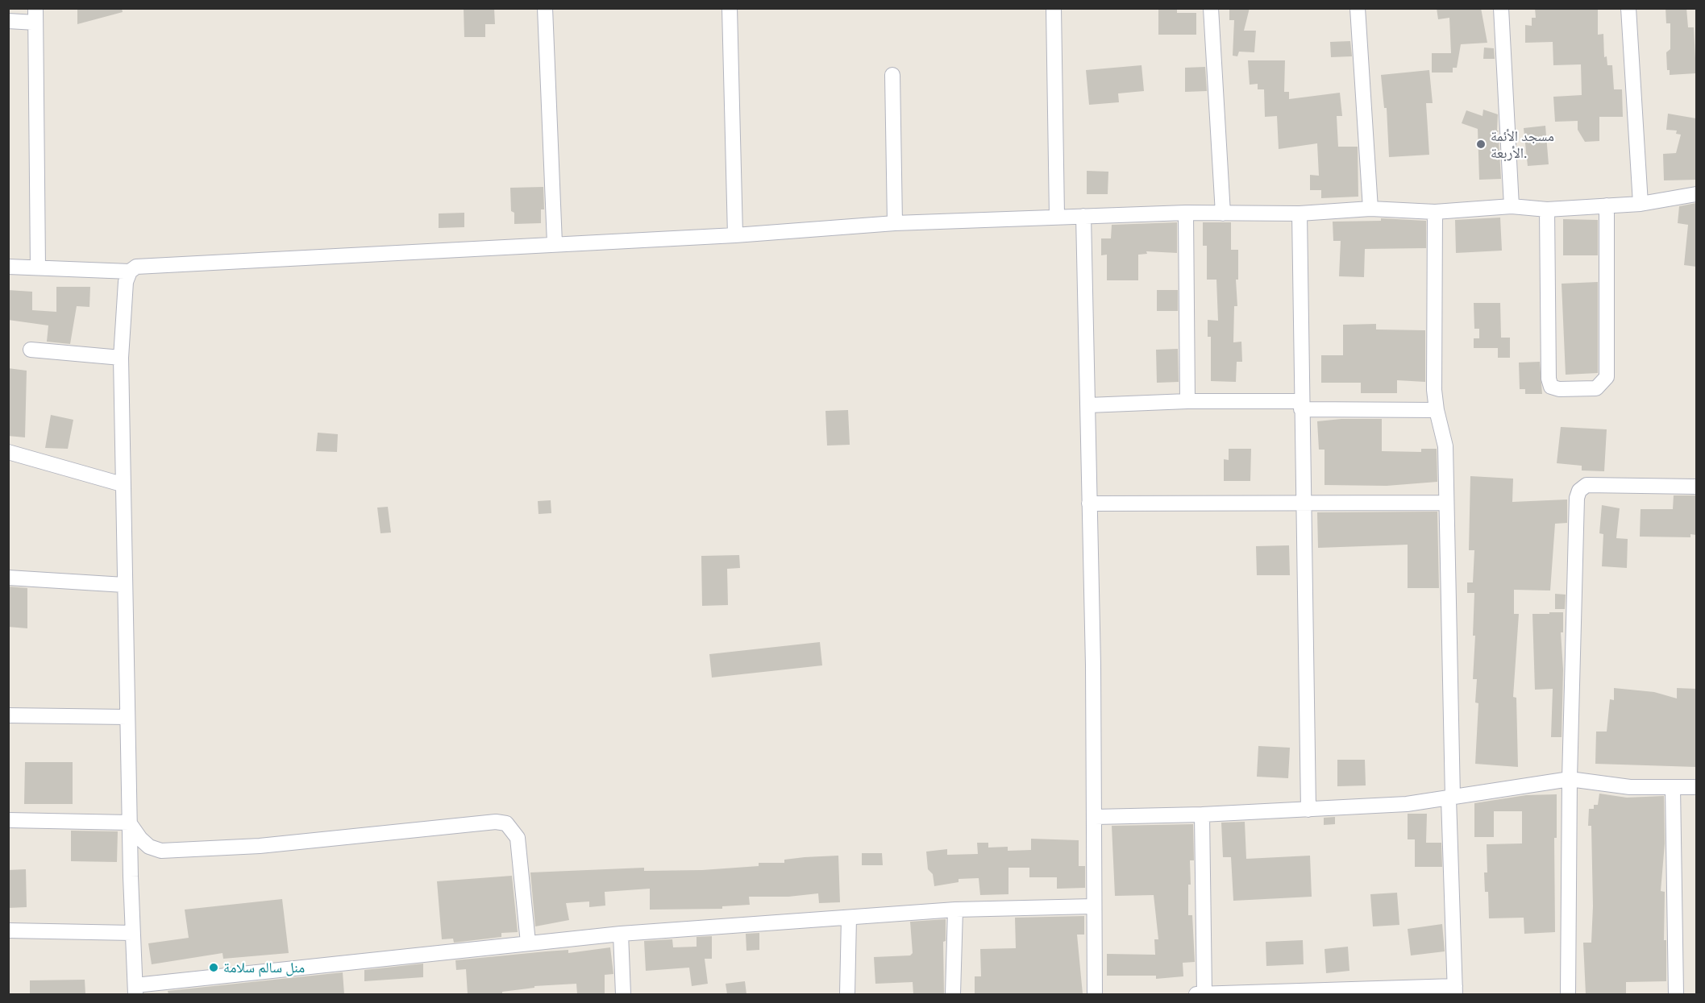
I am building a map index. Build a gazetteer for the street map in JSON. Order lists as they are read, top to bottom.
{
  "places": ["مسجد الأئمة الأربعة.", "منل سالم سلامة"]
}
